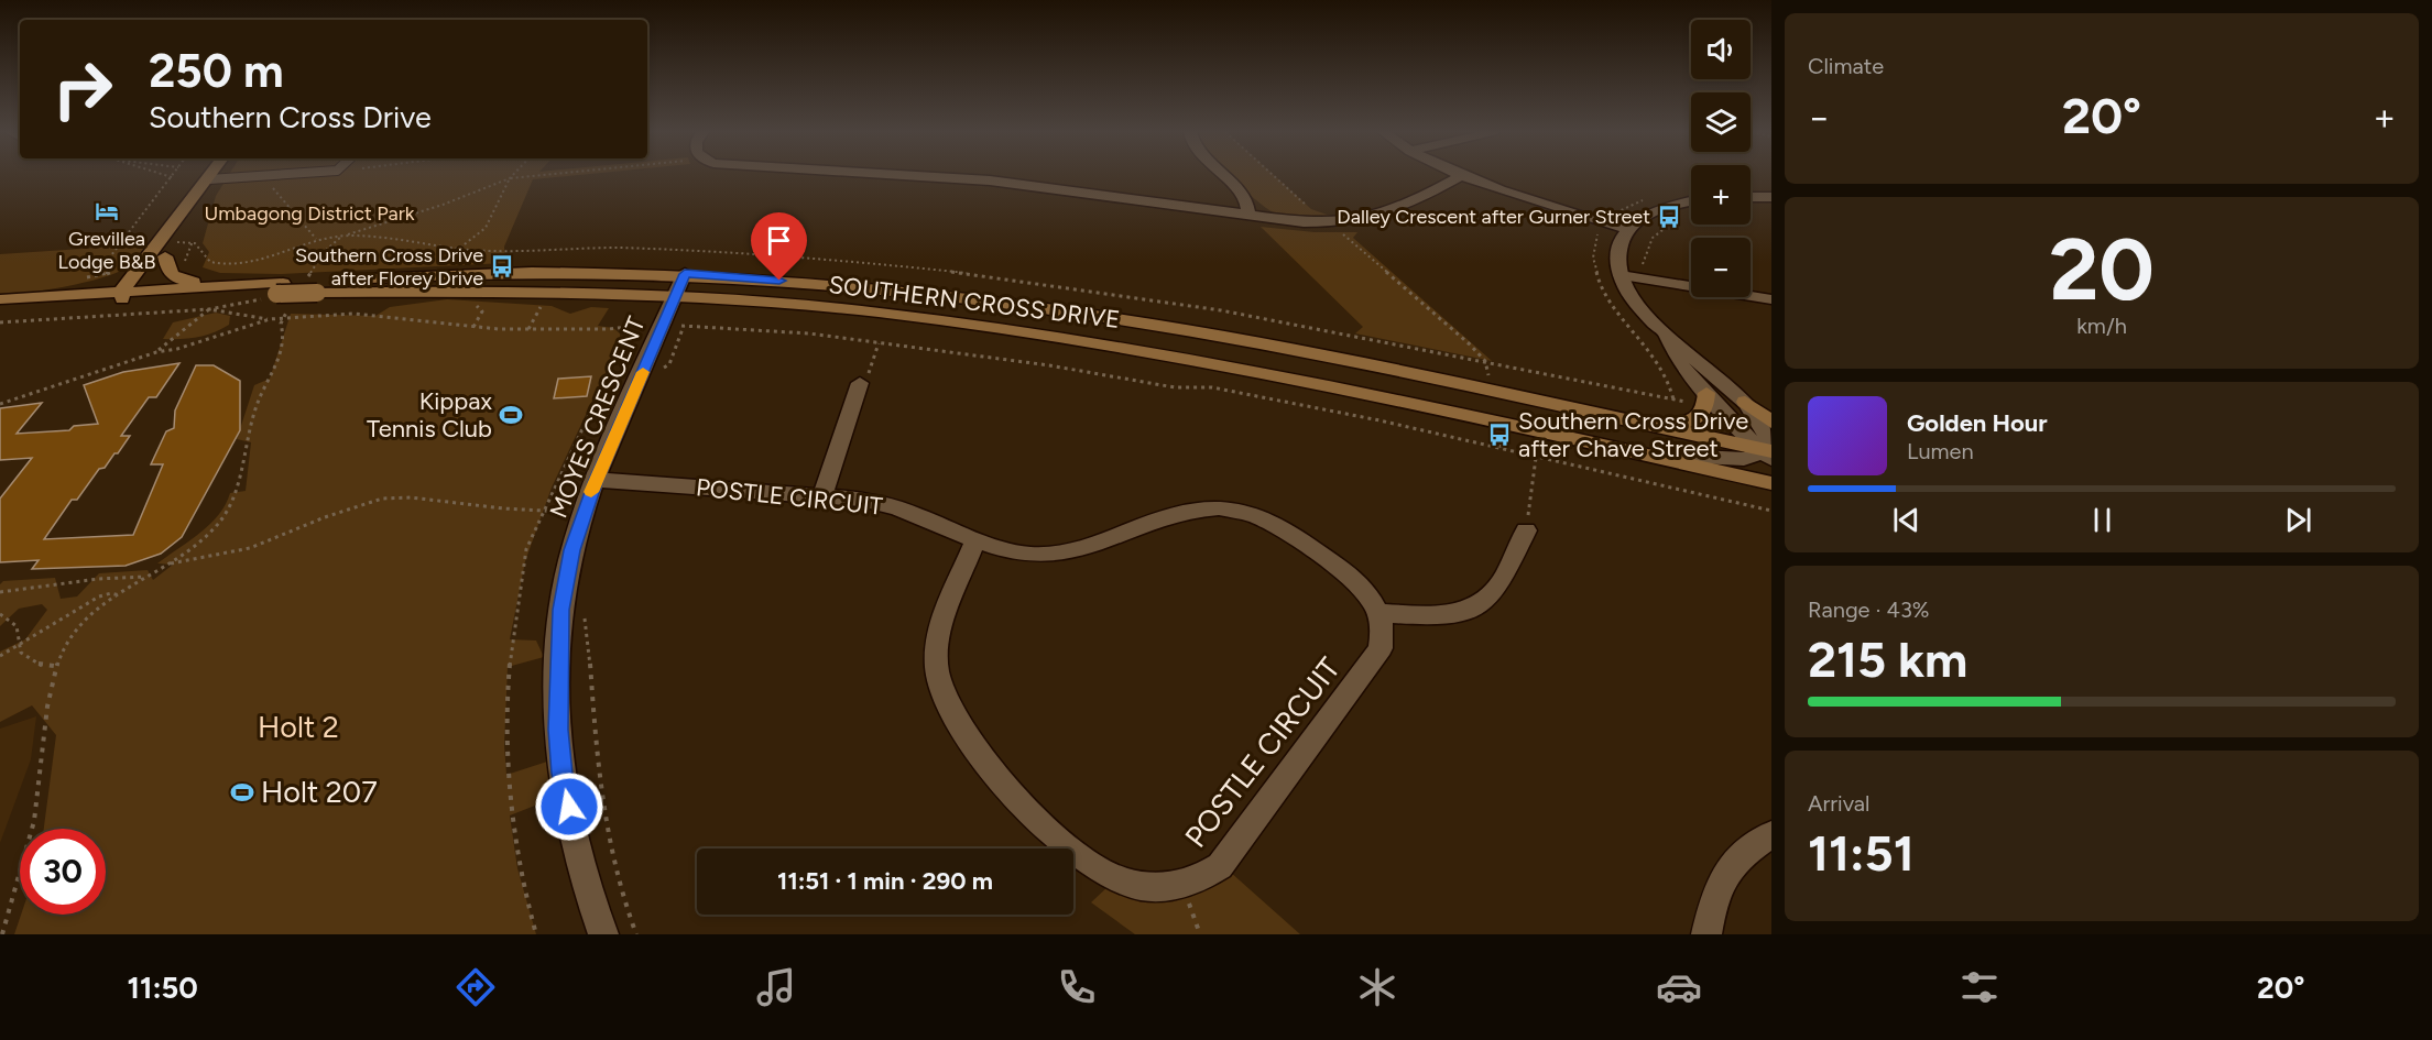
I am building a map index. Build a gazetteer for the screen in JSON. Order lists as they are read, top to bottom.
{
  "streets": {
    "main road": ["SOUTHERN CROSS DRIVE"],
    "street": ["MOYES CRESCENT", "POSTLE CIRCUIT"]
  },
  "crossings": [
    ["SOUTHERN CROSS DRIVE", "MOYES CRESCENT"],
    ["MOYES CRESCENT", "POSTLE CIRCUIT"]
  ],
  "parks": ["Umbagong District Park", "Holt 2"],
  "places": {
    "hotel": ["Grevillea Lodge B&B"],
    "bus stop": ["Dalley Crescent after Gurner Street", "Southern Cross Drive after Florey Drive", "Southern Cross Drive after Chave Street"],
    "sports": ["Kippax Tennis Club", "Holt 207"]
  },
  "page": {
    "tile": [
      "Climate",
      ["20", "km/h"],
      ["Range · 43%", "215 km"],
      ["Arrival", "11:51"]
    ],
    "map_buttons": ["+", "−"],
    "turn": ["250 m", "Southern Cross Drive"],
    "heat": ["−", "20°", "+"],
    "song": ["Golden Hour", "Lumen"],
    "limit": "30",
    "trip": "11:51 · 1 min · 290 m",
    "tabs": ["11:50", "20°"]
  }
}
